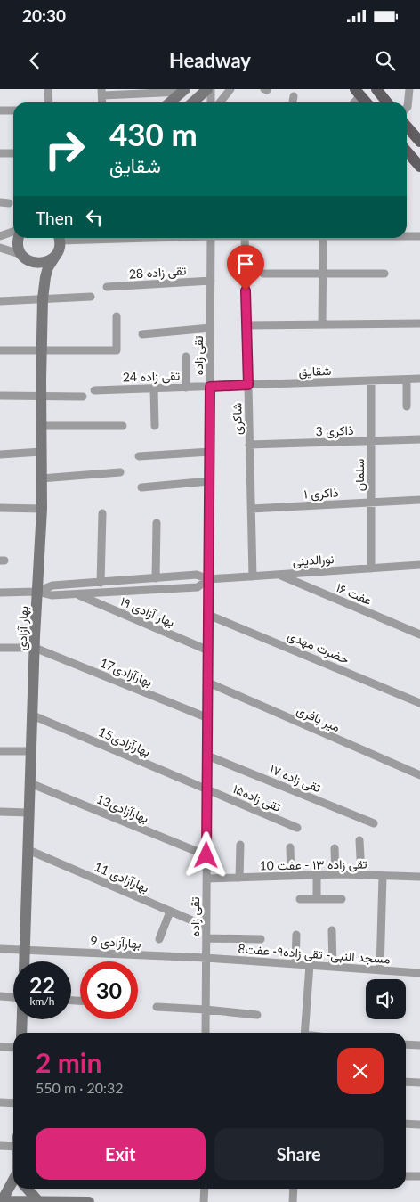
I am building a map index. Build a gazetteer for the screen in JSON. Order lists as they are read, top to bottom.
{
  "streets": {
    "street": [
      "تقی زاده 28",
      "تقی زاده",
      "شقایق",
      "تقی زاده 24",
      "شاکری",
      "ذاکری 3",
      "سلمان",
      "ذاکری ۱",
      "نورالدینی",
      "عفت ۱۶",
      "بهار آزادی ۱۹",
      "بهار آزادی",
      "حضرت مهدی",
      "بهارآزادی17",
      "میر بافری",
      "بهارآزادی15",
      "تقی زاده ۱۷",
      "تقی زاده۱۵",
      "بهارآزادی13",
      "تقی زاده ۱۳ - عفت 10",
      "بهارآزادی 11",
      "بهارآزادی 9",
      "مسجد النبی- تقی زاده۹- عفت8"
    ]
  },
  "crossings": [
    ["تقی زاده 28", "تقی زاده"],
    ["تقی زاده", "شقایق"],
    ["تقی زاده", "تقی زاده 24"],
    ["تقی زاده", "نورالدینی"],
    ["تقی زاده", "بهار آزادی ۱۹"],
    ["تقی زاده", "حضرت مهدی"],
    ["تقی زاده", "بهارآزادی17"],
    ["تقی زاده", "میر بافری"],
    ["تقی زاده", "بهارآزادی15"],
    ["تقی زاده", "تقی زاده ۱۷"],
    ["تقی زاده", "تقی زاده۱۵"],
    ["تقی زاده", "بهارآزادی13"],
    ["تقی زاده", "تقی زاده ۱۳ - عفت 10"],
    ["تقی زاده", "بهارآزادی 11"],
    ["تقی زاده", "بهارآزادی 9"],
    ["تقی زاده", "مسجد النبی- تقی زاده۹- عفت8"],
    ["شقایق", "تقی زاده 24"],
    ["شقایق", "شاکری"],
    ["شقایق", "سلمان"],
    ["شاکری", "ذاکری 3"],
    ["شاکری", "ذاکری ۱"],
    ["شاکری", "نورالدینی"],
    ["ذاکری 3", "سلمان"],
    ["سلمان", "ذاکری ۱"],
    ["سلمان", "نورالدینی"],
    ["نورالدینی", "عفت ۱۶"],
    ["نورالدینی", "بهار آزادی ۱۹"],
    ["نورالدینی", "بهار آزادی"],
    ["بهار آزادی", "بهارآزادی17"],
    ["بهار آزادی", "بهارآزادی15"],
    ["بهار آزادی", "بهارآزادی13"],
    ["بهار آزادی", "بهارآزادی 11"],
    ["بهار آزادی", "بهارآزادی 9"],
    ["بهارآزادی15", "تقی زاده۱۵"],
    ["بهارآزادی 9", "مسجد النبی- تقی زاده۹- عفت8"]
  ],
  "page": {
    "status": "20:30",
    "header": "Headway",
    "turn": ["430 m", "شقایق"],
    "then": "Then",
    "speed": "22 km/h",
    "limit": "30",
    "heading": ["2 min", "550 m · 20:32"],
    "buttons": ["Exit", "Share"]
  }
}
